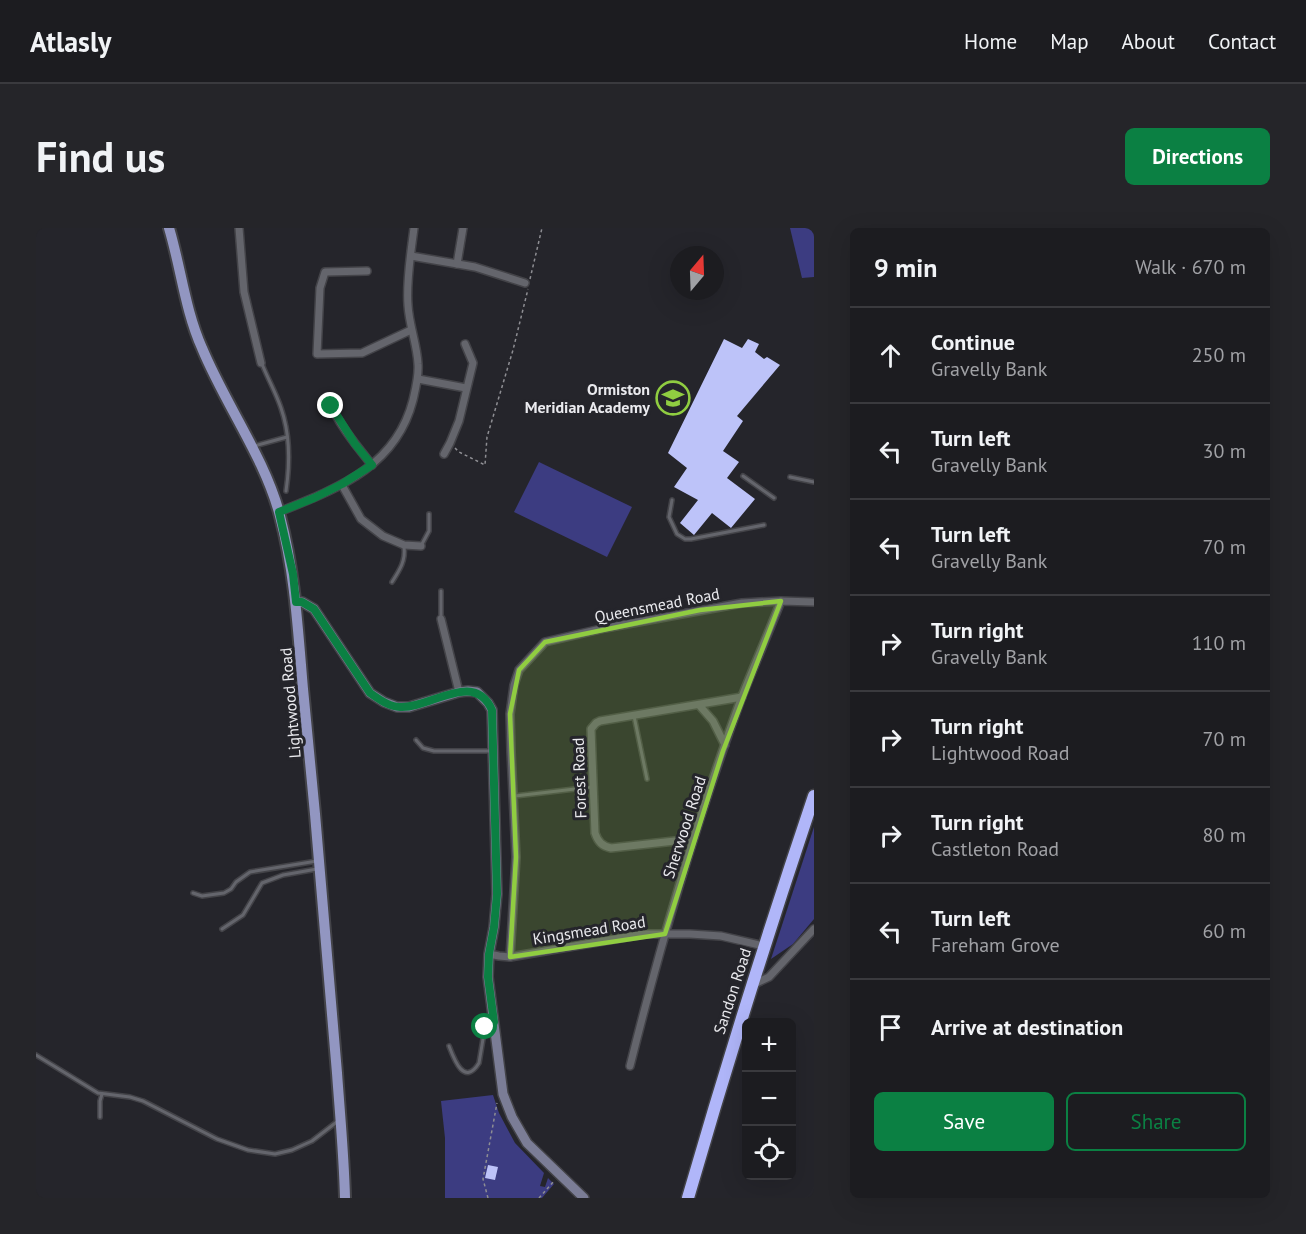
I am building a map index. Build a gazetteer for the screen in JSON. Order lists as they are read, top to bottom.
{
  "streets": {
    "highway": ["Sandon Road"],
    "main road": ["Lightwood Road"],
    "street": [
      "Queensmead Road",
      "Forest Road",
      "Sherwood Road",
      "Kingsmead Road"
    ]
  },
  "crossings": [
    ["Queensmead Road", "Sherwood Road"],
    ["Forest Road", "Sherwood Road"],
    ["Sherwood Road", "Kingsmead Road"],
    ["Kingsmead Road", "Sandon Road"]
  ],
  "places": {
    "school or university": ["Ormiston Meridian Academy"]
  },
  "north": "top",
  "page": {
    "header": "Atlasly",
    "nav": [
      "Home",
      "Map",
      "About",
      "Contact"
    ],
    "buttons": [
      "Directions",
      ["Save", "Share"]
    ],
    "title": "Find us",
    "heading": ["9 min", "Walk · 670 m"],
    "list": [
      ["Continue", "Gravelly Bank", "250 m"],
      ["Turn left", "Gravelly Bank", "30 m"],
      ["Turn left", "Gravelly Bank", "70 m"],
      ["Turn right", "Gravelly Bank", "110 m"],
      ["Turn right", "Lightwood Road", "70 m"],
      ["Turn right", "Castleton Road", "80 m"],
      ["Turn left", "Fareham Grove", "60 m"],
      "Arrive at destination"
    ],
    "map_buttons": ["+", "−"]
  }
}
